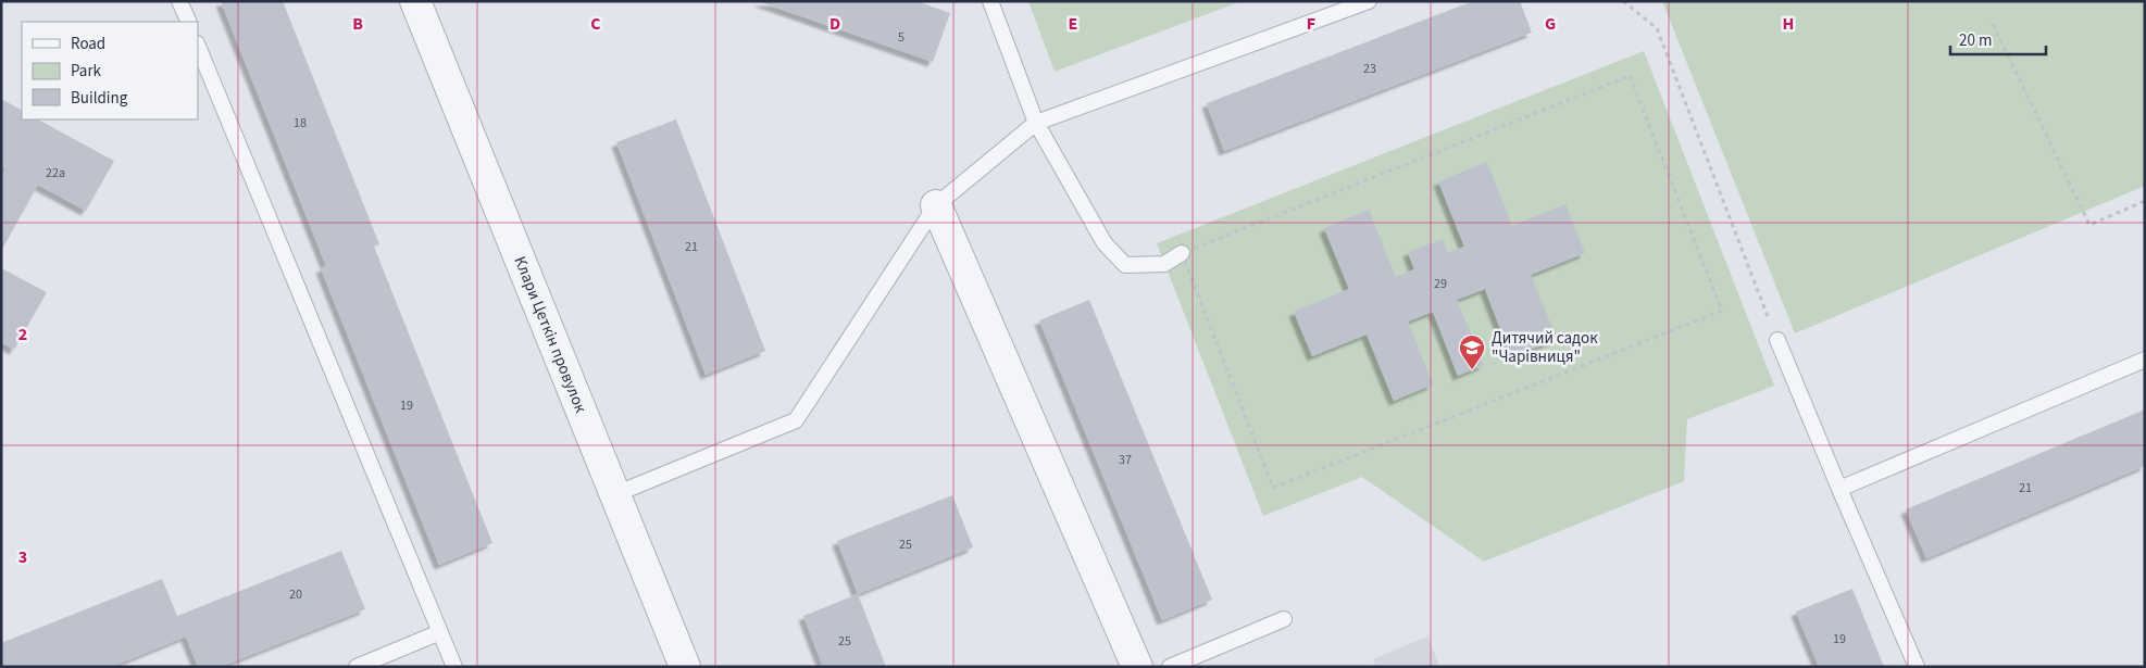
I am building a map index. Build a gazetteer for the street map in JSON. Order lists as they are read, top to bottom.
{
  "streets": {
    "street": ["Клари Цеткін провулок"]
  },
  "places": {
    "school or university": ["Дитячий садок \"Чарівниця\""]
  },
  "house_numbers": [
    "5",
    "23",
    "18",
    "22а",
    "21",
    "29",
    "19",
    "37",
    "21",
    "25",
    "20",
    "19",
    "25"
  ],
  "legend": ["Road", "Park", "Building"],
  "scale_bar": "20 m",
  "grid": {
    "columns": [
      "B",
      "C",
      "D",
      "E",
      "F",
      "G",
      "H"
    ],
    "rows": ["2", "3"]
  }
}
